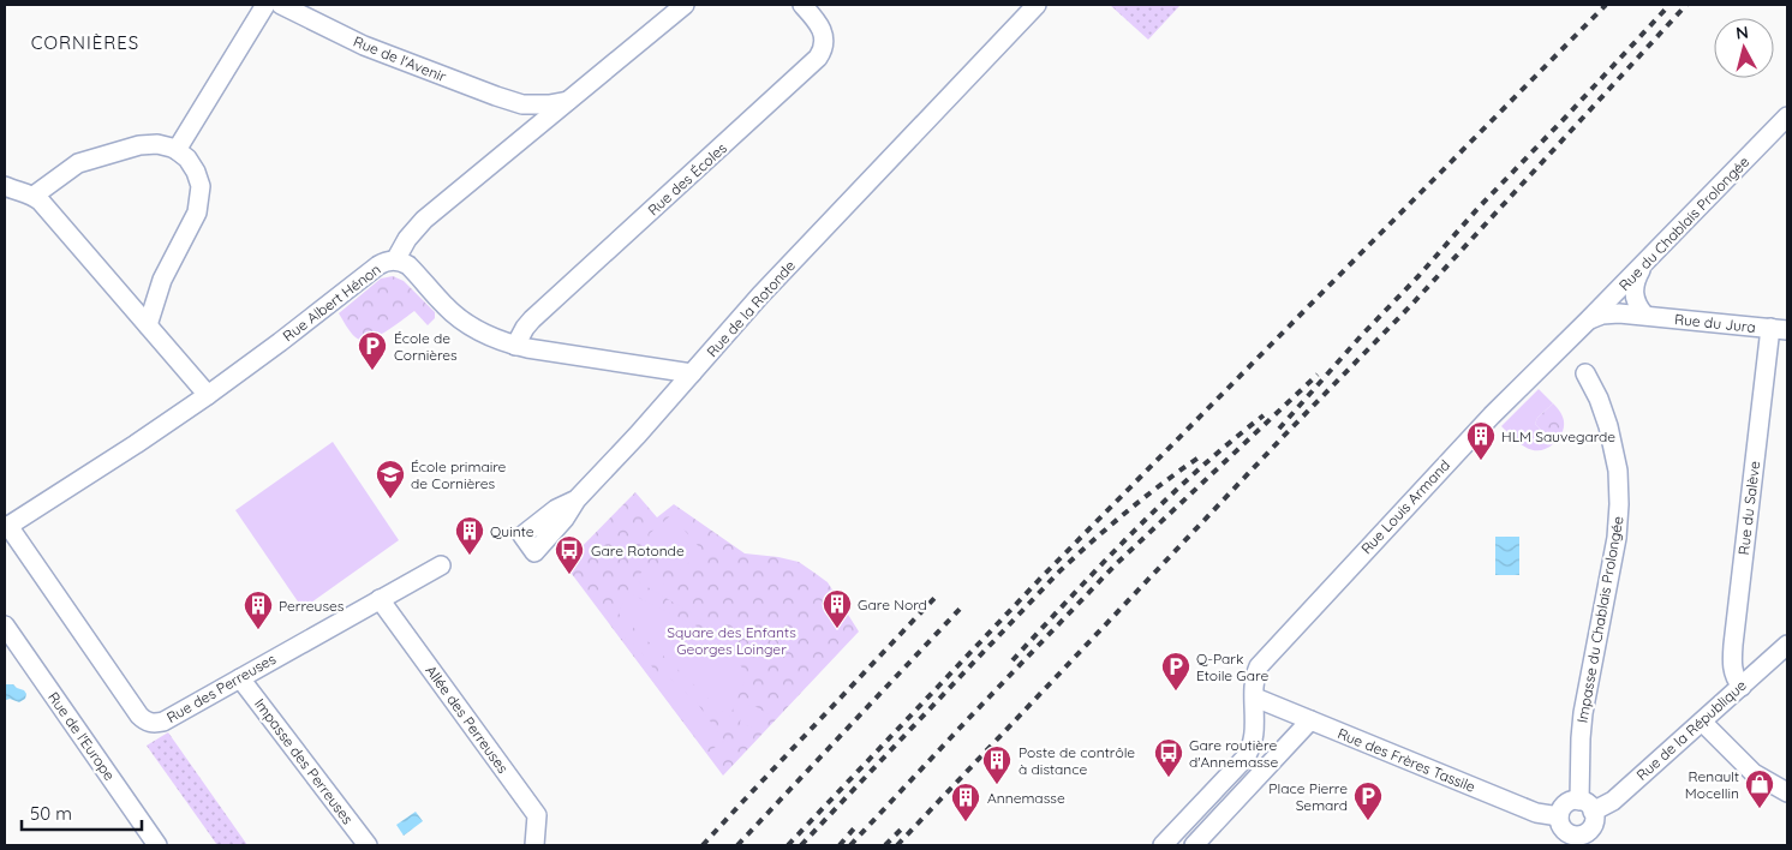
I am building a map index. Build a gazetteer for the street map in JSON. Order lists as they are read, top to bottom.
{
  "streets": {
    "street": [
      "Rue de l'Avenir",
      "Rue des Écoles",
      "Rue du Chablais Prolongée",
      "Rue Albert Hénon",
      "Rue de la Rotonde",
      "Rue du Jura",
      "Rue Louis Armand",
      "Rue du Salève",
      "Impasse du Chablais Prolongée",
      "Rue des Perreuses",
      "Allée des Perreuses",
      "Rue de la République",
      "Rue de l'Europe",
      "Rue des Frères Tassile",
      "Impasse des Perreuses"
    ]
  },
  "crossings": [
    ["Rue de l'Avenir", "Rue Albert Hénon"],
    ["Rue du Chablais Prolongée", "Rue du Jura"],
    ["Rue du Chablais Prolongée", "Rue Louis Armand"],
    ["Rue Albert Hénon", "Rue des Perreuses"],
    ["Rue du Jura", "Rue Louis Armand"],
    ["Rue du Jura", "Rue du Salève"],
    ["Rue Louis Armand", "Rue des Frères Tassile"],
    ["Rue du Salève", "Rue de la République"],
    ["Impasse du Chablais Prolongée", "Rue de la République"],
    ["Impasse du Chablais Prolongée", "Rue des Frères Tassile"],
    ["Rue des Perreuses", "Allée des Perreuses"],
    ["Rue des Perreuses", "Impasse des Perreuses"],
    ["Rue de la République", "Rue des Frères Tassile"]
  ],
  "districts": ["CORNIÈRES"],
  "parks": ["Square des Enfants Georges Loinger"],
  "places": {
    "parking": ["École de Cornières", "Q-Park Etoile Gare", "Place Pierre Semard"],
    "building": [
      "HLM Sauvegarde",
      "Quinte",
      "Gare Nord",
      "Perreuses",
      "Poste de contrôle à distance",
      "Annemasse"
    ],
    "school or university": ["École primaire de Cornières"],
    "bus stop": ["Gare Rotonde", "Gare routière d'Annemasse"],
    "shop": ["Renault Mocellin"]
  },
  "scale_bar": "50 m",
  "north": "top"
}
